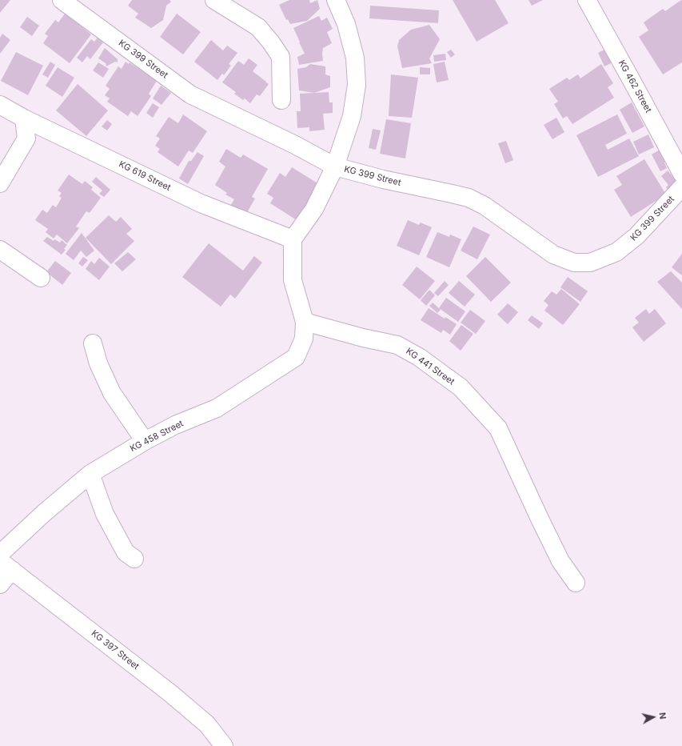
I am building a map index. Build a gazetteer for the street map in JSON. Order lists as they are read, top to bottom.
{
  "streets": {
    "street": [
      "KG 399 Street",
      "KG 462 Street",
      "KG 619 Street",
      "KG 441 Street",
      "KG 458 Street",
      "KG 397 Street"
    ]
  },
  "crossings": [
    ["KG 441 Street", "KG 458 Street"]
  ],
  "north": "right"
}
